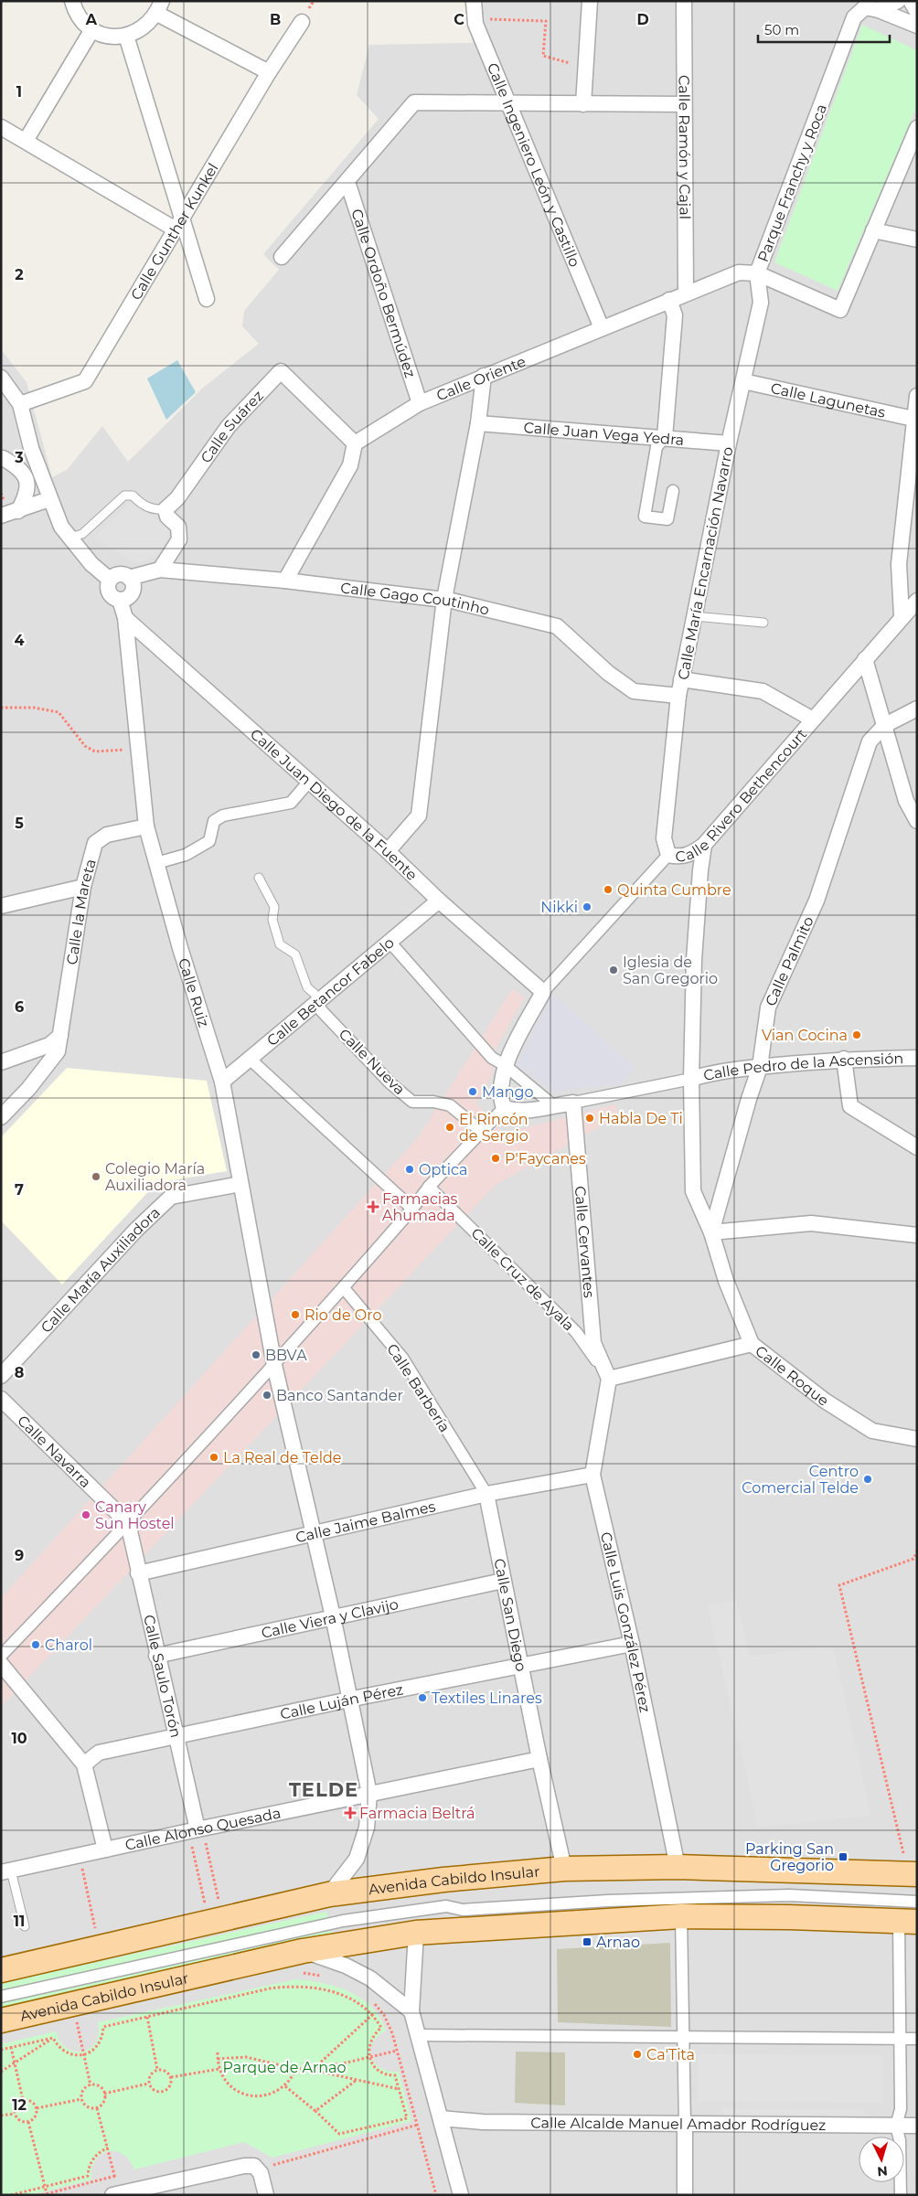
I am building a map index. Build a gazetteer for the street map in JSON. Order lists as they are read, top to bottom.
{
  "streets": {
    "main road": ["Avenida Cabildo Insular"],
    "street": [
      "Calle Ramón y Cajal",
      "Calle Ingeniero León y Castillo",
      "Parque Franchy y Roca",
      "Calle Gunther Kunkel",
      "Calle Ordoño Bermúdez",
      "Calle Oriente",
      "Calle Lagunetas",
      "Calle Suárez",
      "Calle Juan Vega Yedra",
      "Calle María Encarnación Navarro",
      "Calle Gago Coutinho",
      "Calle Rivero Bethencourt",
      "Calle Juan Diego de la Fuente",
      "Calle la Mareta",
      "Calle Palmito",
      "Calle Ruiz",
      "Calle Betancor Fabelo",
      "Calle Nueva",
      "Calle Pedro de la Ascensión",
      "Calle Cervantes",
      "Calle María Auxiliadora",
      "Calle Cruz de Ayala",
      "Calle Roque",
      "Calle Barbería",
      "Calle Navarra",
      "Calle Jaime Balmes",
      "Calle San Diego",
      "Calle Viera y Clavijo",
      "Calle Luis González Pérez",
      "Calle Saulo Torón",
      "Calle Luján Pérez",
      "Calle Alonso Quesada",
      "Calle Alcalde Manuel Amador Rodríguez"
    ]
  },
  "crossings": [
    ["Calle Ramón y Cajal", "Calle Oriente"],
    ["Calle Ingeniero León y Castillo", "Calle Oriente"],
    ["Parque Franchy y Roca", "Calle Oriente"],
    ["Parque Franchy y Roca", "Calle María Encarnación Navarro"],
    ["Calle Ordoño Bermúdez", "Calle Oriente"],
    ["Calle Oriente", "Calle Suárez"],
    ["Calle Oriente", "Calle María Encarnación Navarro"],
    ["Calle Lagunetas", "Calle María Encarnación Navarro"],
    ["Calle Juan Vega Yedra", "Calle María Encarnación Navarro"],
    ["Calle María Encarnación Navarro", "Calle Gago Coutinho"],
    ["Calle María Encarnación Navarro", "Calle Rivero Bethencourt"],
    ["Calle Rivero Bethencourt", "Calle Juan Diego de la Fuente"],
    ["Calle Rivero Bethencourt", "Calle Roque"],
    ["Calle Juan Diego de la Fuente", "Calle Ruiz"],
    ["Calle Juan Diego de la Fuente", "Calle Betancor Fabelo"],
    ["Calle la Mareta", "Calle Ruiz"],
    ["Calle Palmito", "Calle Pedro de la Ascensión"],
    ["Calle Palmito", "Calle Roque"],
    ["Calle Ruiz", "Calle Betancor Fabelo"],
    ["Calle Ruiz", "Calle María Auxiliadora"],
    ["Calle Ruiz", "Calle Jaime Balmes"],
    ["Calle Ruiz", "Calle Viera y Clavijo"],
    ["Calle Ruiz", "Calle Luján Pérez"],
    ["Calle Ruiz", "Calle Alonso Quesada"],
    ["Calle Ruiz", "Avenida Cabildo Insular"],
    ["Calle Betancor Fabelo", "Calle Nueva"],
    ["Calle Pedro de la Ascensión", "Calle Roque"],
    ["Calle Cervantes", "Calle Cruz de Ayala"],
    ["Calle Cervantes", "Calle Luis González Pérez"],
    ["Calle Cruz de Ayala", "Calle Luis González Pérez"],
    ["Calle Barbería", "Calle Jaime Balmes"],
    ["Calle Barbería", "Calle San Diego"],
    ["Calle Navarra", "Calle Saulo Torón"],
    ["Calle Jaime Balmes", "Calle San Diego"],
    ["Calle Jaime Balmes", "Calle Luis González Pérez"],
    ["Calle Jaime Balmes", "Calle Saulo Torón"],
    ["Calle San Diego", "Calle Viera y Clavijo"],
    ["Calle San Diego", "Calle Luján Pérez"],
    ["Calle San Diego", "Calle Alonso Quesada"],
    ["Calle San Diego", "Avenida Cabildo Insular"],
    ["Calle Viera y Clavijo", "Calle Saulo Torón"],
    ["Calle Luis González Pérez", "Calle Luján Pérez"],
    ["Calle Luis González Pérez", "Avenida Cabildo Insular"],
    ["Calle Saulo Torón", "Calle Luján Pérez"],
    ["Calle Saulo Torón", "Calle Alonso Quesada"]
  ],
  "districts": ["TELDE"],
  "parks": ["Parque de Arnao"],
  "places": {
    "other": [
      "Quinta Cumbre",
      "Nikki",
      "Iglesia de San Gregorio",
      "Vian Cocina",
      "Mango",
      "Habla De Ti",
      "El Rincón de Sergio",
      "P'Faycanes",
      "Optica",
      "Colegio María Auxiliadora",
      "Rio de Oro",
      "BBVA",
      "Banco Santander",
      "La Real de Telde",
      "Centro Comercial Telde",
      "Canary Sun Hostel",
      "Charol",
      "Textiles Linares",
      "Ca'Tita"
    ],
    "health": ["Farmacias Ahumada", "Farmacia Beltrá"],
    "transit": ["Parking San Gregorio", "Arnao"]
  },
  "scale_bar": "50 m",
  "north": "bottom",
  "grid": {
    "columns": [
      "A",
      "B",
      "C",
      "D"
    ],
    "rows": [
      "1",
      "2",
      "3",
      "4",
      "5",
      "6",
      "7",
      "8",
      "9",
      "10",
      "11",
      "12"
    ]
  }
}
